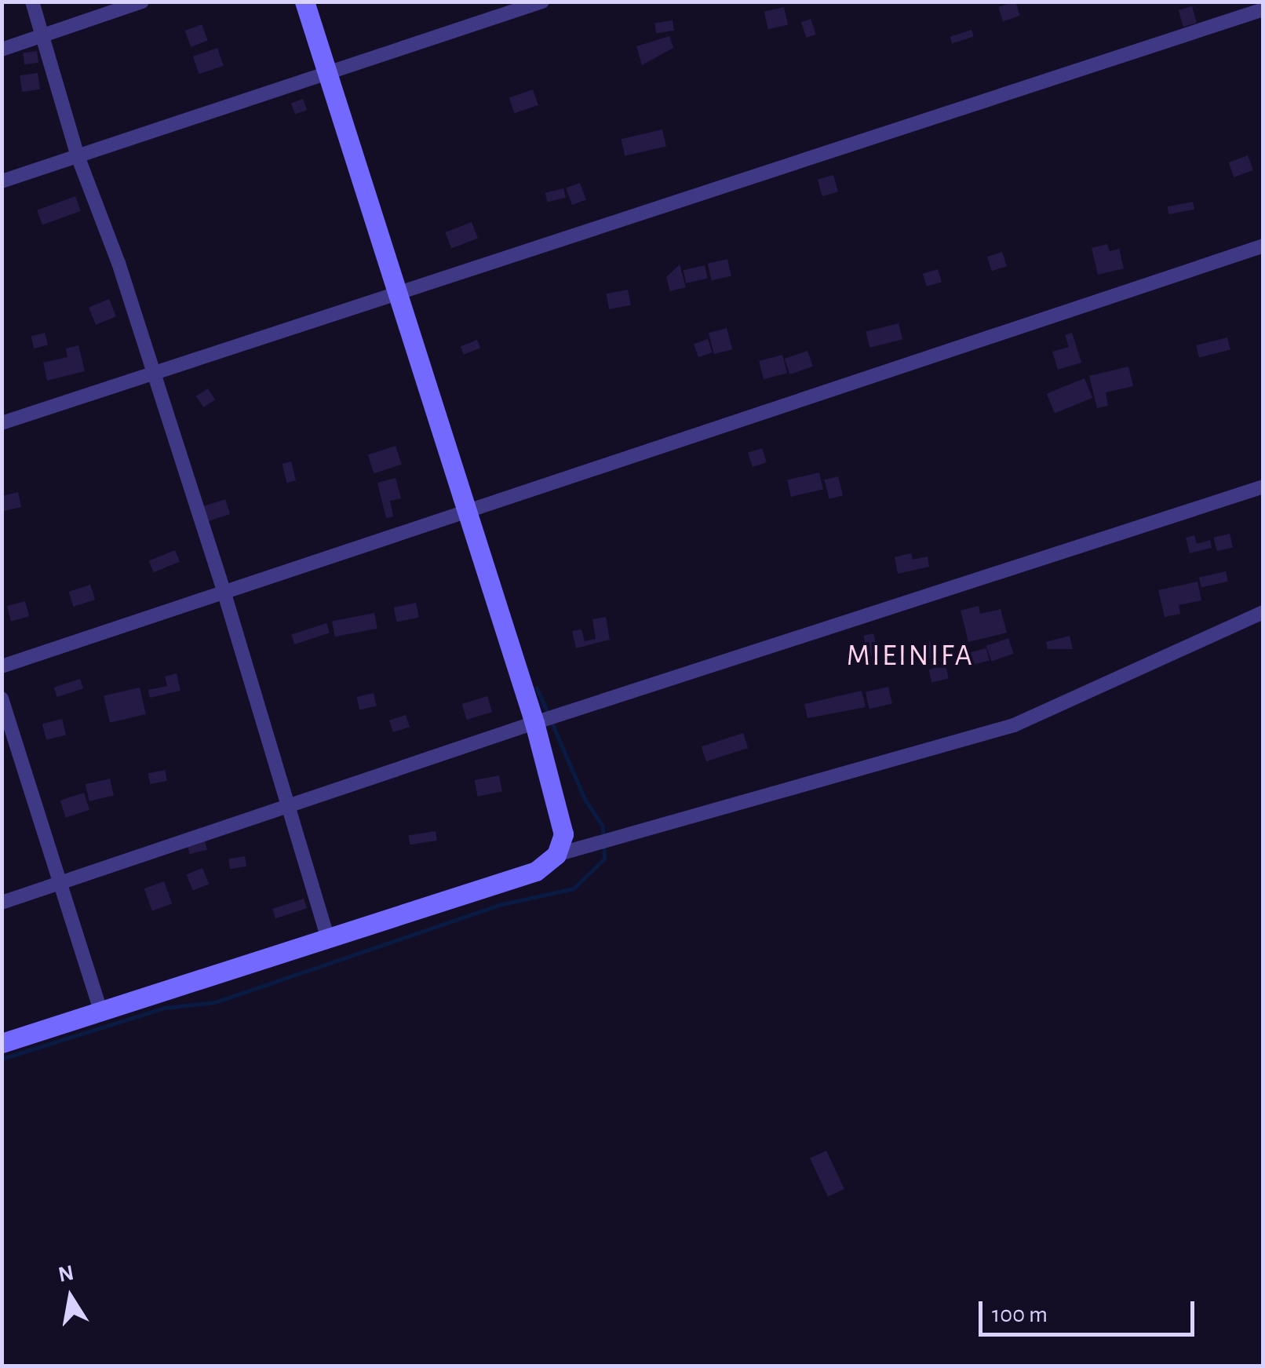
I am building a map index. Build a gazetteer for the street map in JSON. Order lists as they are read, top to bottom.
{
  "districts": ["MIEINIFA"],
  "scale_bar": "100 m",
  "north": "top"
}
